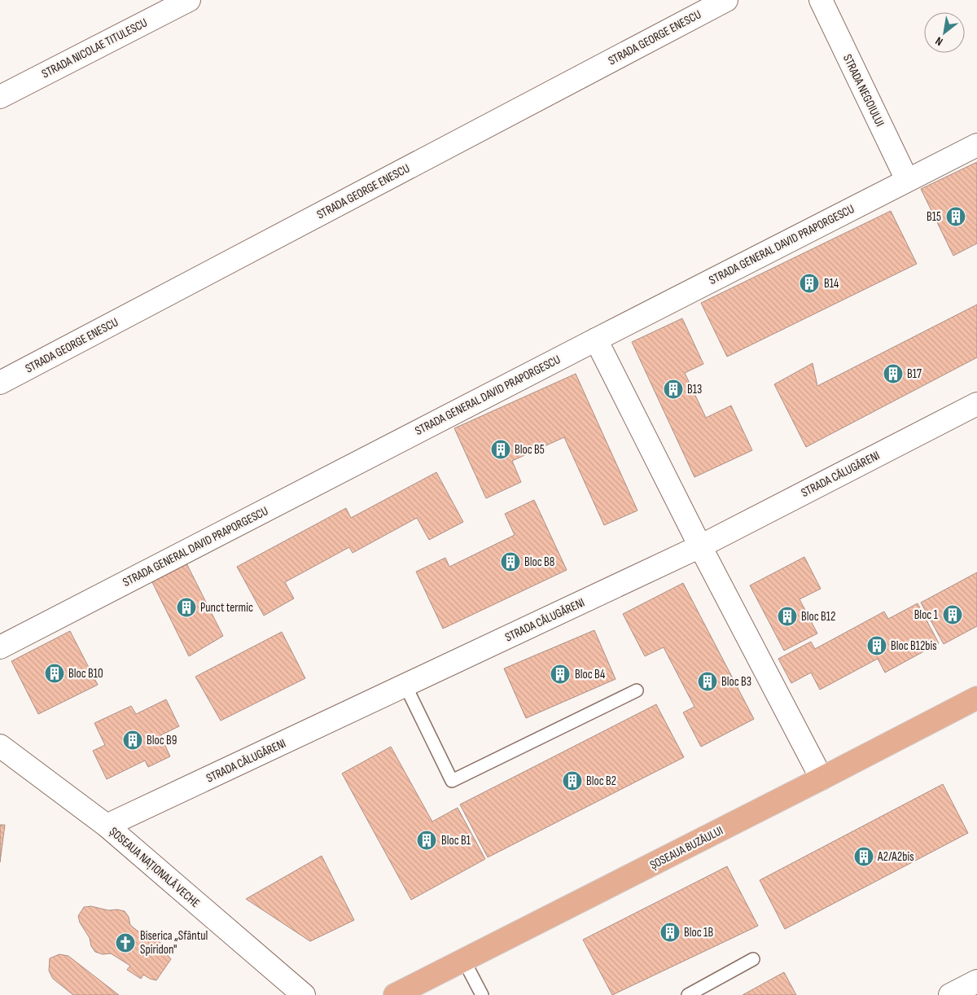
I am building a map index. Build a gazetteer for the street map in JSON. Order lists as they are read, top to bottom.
{
  "streets": {
    "main road": ["ȘOSEAUA BUZĂULUI"],
    "street": [
      "STRADA GEORGE ENESCU",
      "STRADA NICOLAE TITULESCU",
      "STRADA NEGOIULUI",
      "STRADA GENERAL DAVID PRAPORGESCU",
      "STRADA CĂLUGĂRENI",
      "ȘOSEAUA NAȚIONALĂ VECHE"
    ]
  },
  "crossings": [
    ["STRADA NEGOIULUI", "STRADA GENERAL DAVID PRAPORGESCU"],
    ["STRADA CĂLUGĂRENI", "ȘOSEAUA NAȚIONALĂ VECHE"]
  ],
  "places": {
    "building": [
      "B15",
      "B14",
      "B17",
      "B13",
      "Bloc B5",
      "Bloc B8",
      "Punct termic",
      "Bloc 1",
      "Bloc B12",
      "Bloc B12bis",
      "Bloc B10",
      "Bloc B4",
      "Bloc B3",
      "Bloc B9",
      "Bloc B2",
      "Bloc B1",
      "A2/A2bis",
      "Bloc 1B"
    ],
    "church": ["Biserica „Sfântul Spiridon\""]
  },
  "north": "bottom left"
}
